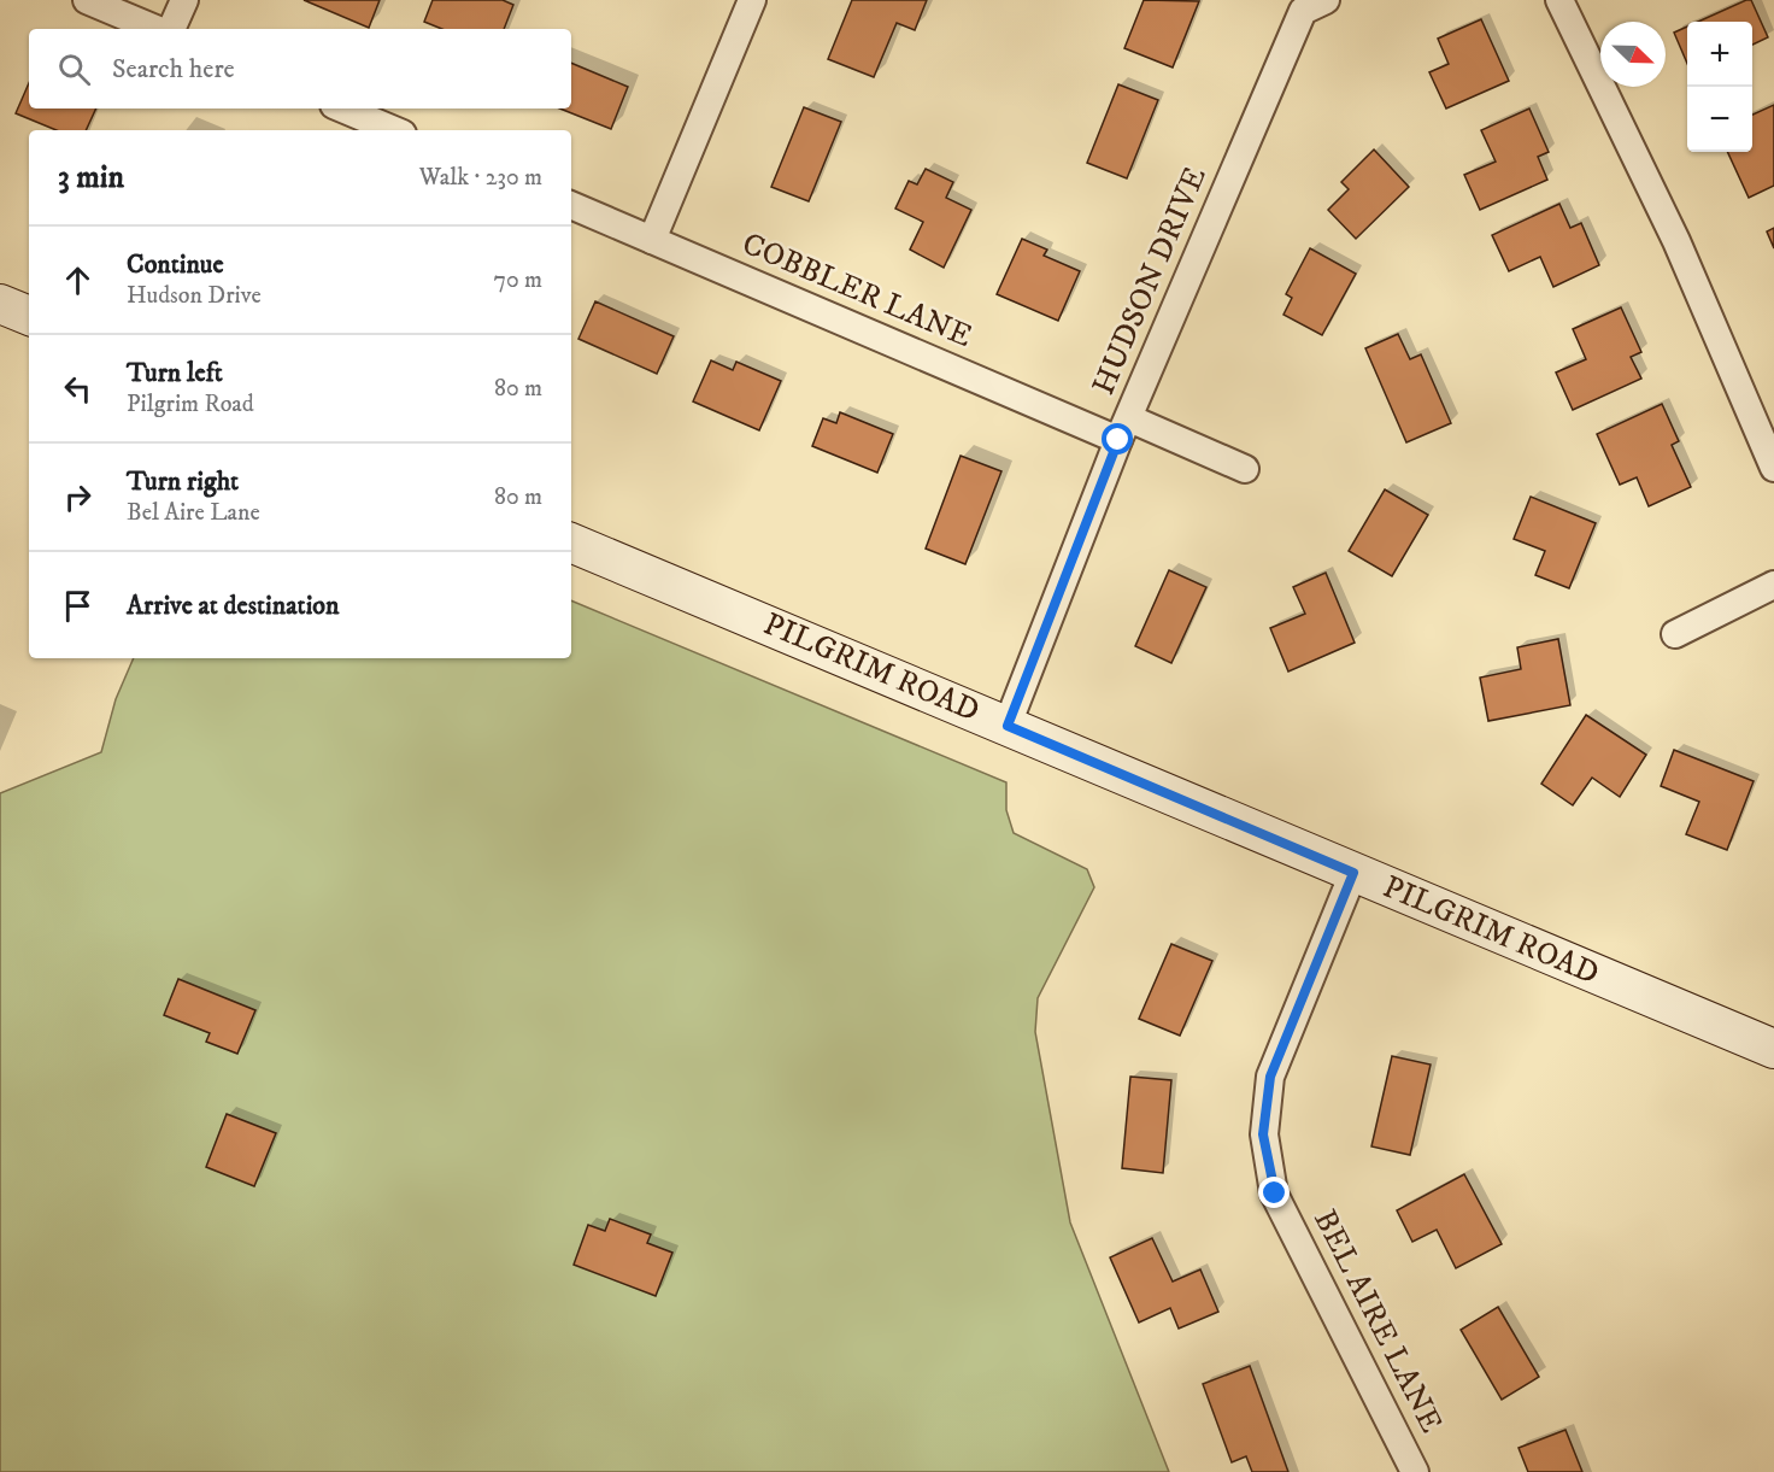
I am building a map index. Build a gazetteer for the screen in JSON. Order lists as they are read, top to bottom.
{
  "streets": {
    "street": [
      "HUDSON DRIVE",
      "COBBLER LANE",
      "PILGRIM ROAD",
      "BEL AIRE LANE"
    ]
  },
  "crossings": [
    ["HUDSON DRIVE", "COBBLER LANE"],
    ["HUDSON DRIVE", "PILGRIM ROAD"],
    ["PILGRIM ROAD", "BEL AIRE LANE"]
  ],
  "north": "bottom right",
  "page": {
    "map_buttons": ["+", "−"],
    "search": "Search here",
    "heading": ["3 min", "Walk · 230 m"],
    "list": [
      ["Continue", "Hudson Drive", "70 m"],
      ["Turn left", "Pilgrim Road", "80 m"],
      ["Turn right", "Bel Aire Lane", "80 m"],
      "Arrive at destination"
    ]
  }
}
